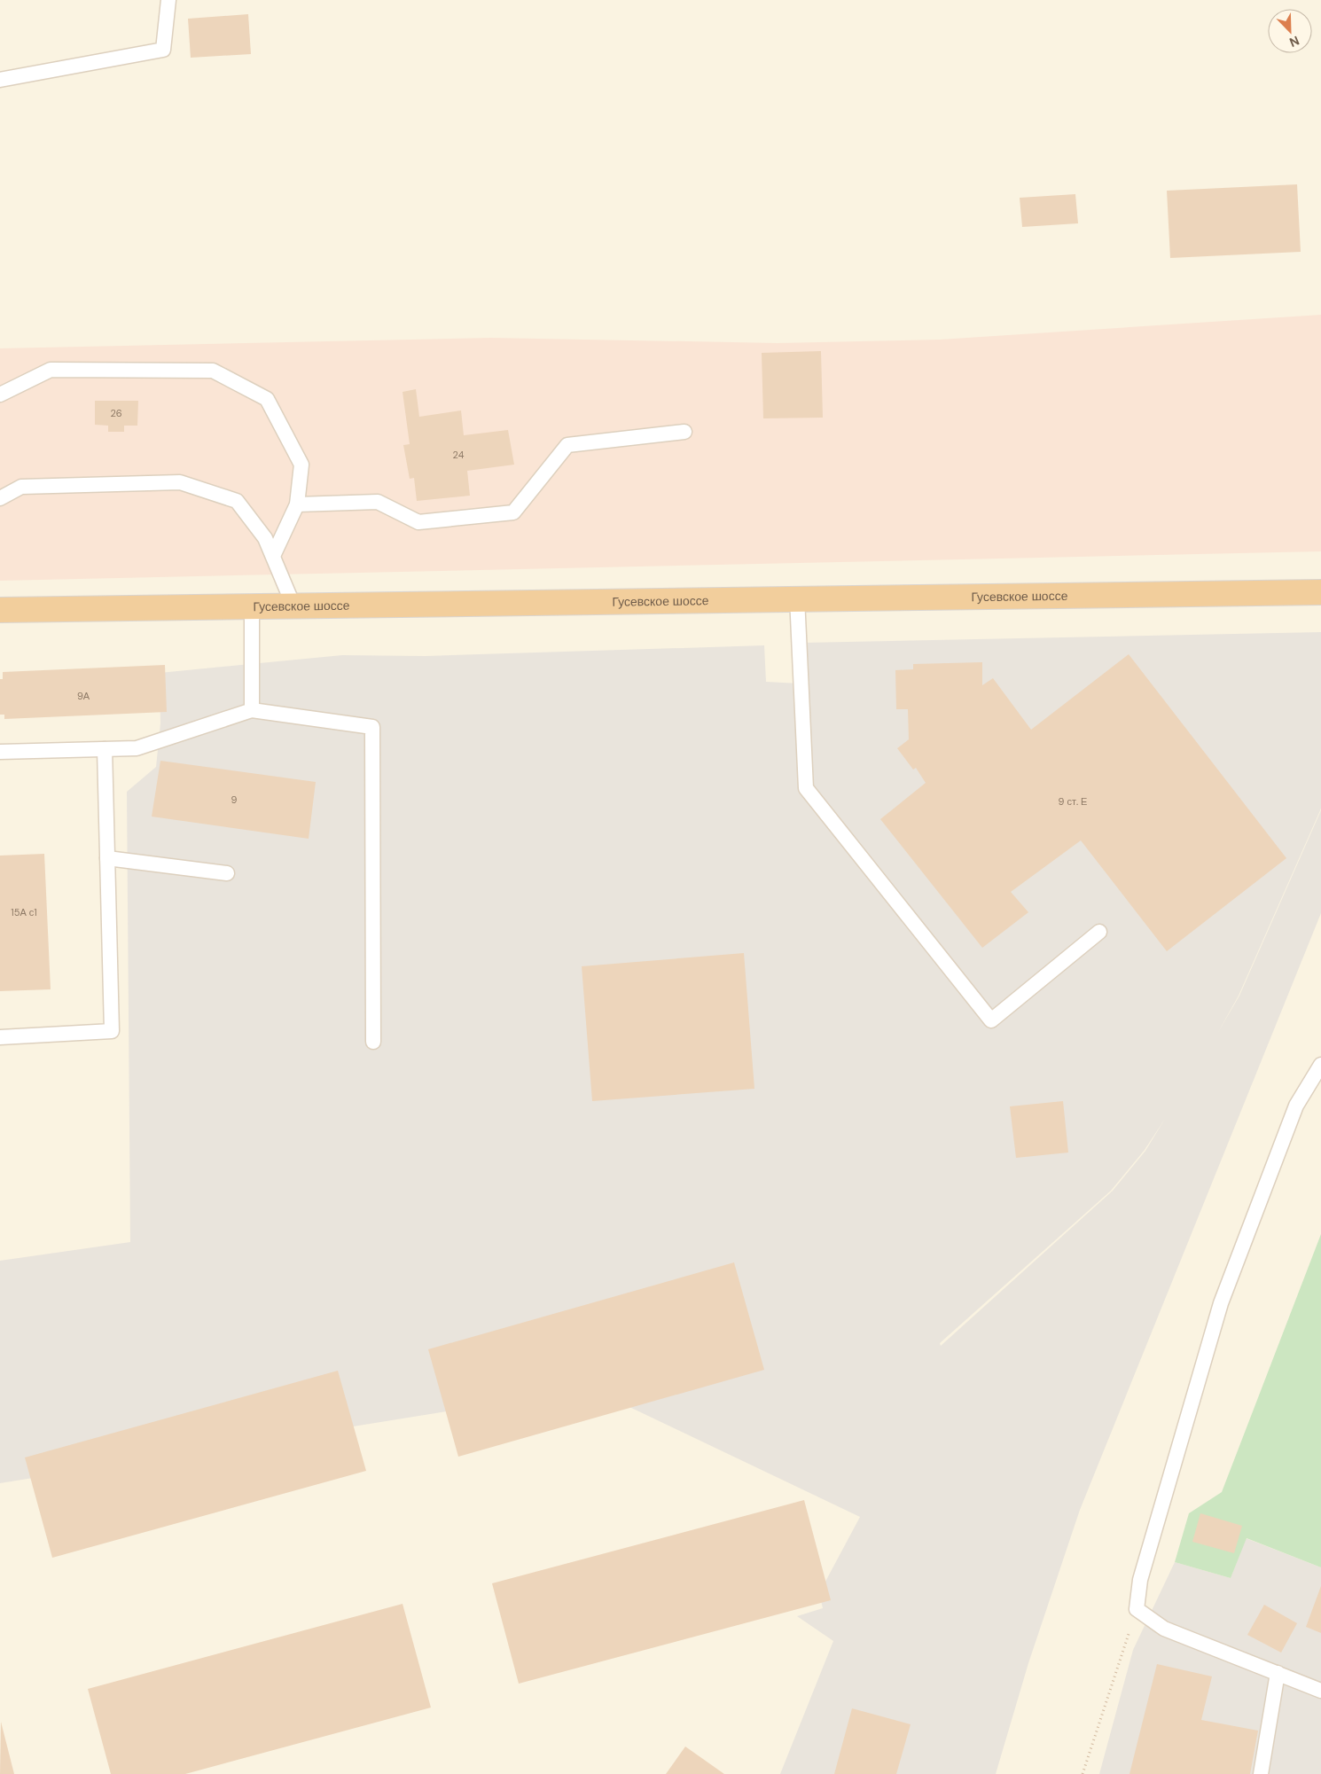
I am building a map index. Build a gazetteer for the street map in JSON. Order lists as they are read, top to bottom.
{
  "streets": {
    "highway": ["Гусевское шоссе"]
  },
  "house_numbers": [
    "26",
    "24",
    "9А",
    "9",
    "9 ст. Е",
    "15А с1"
  ],
  "north": "bottom right"
}
